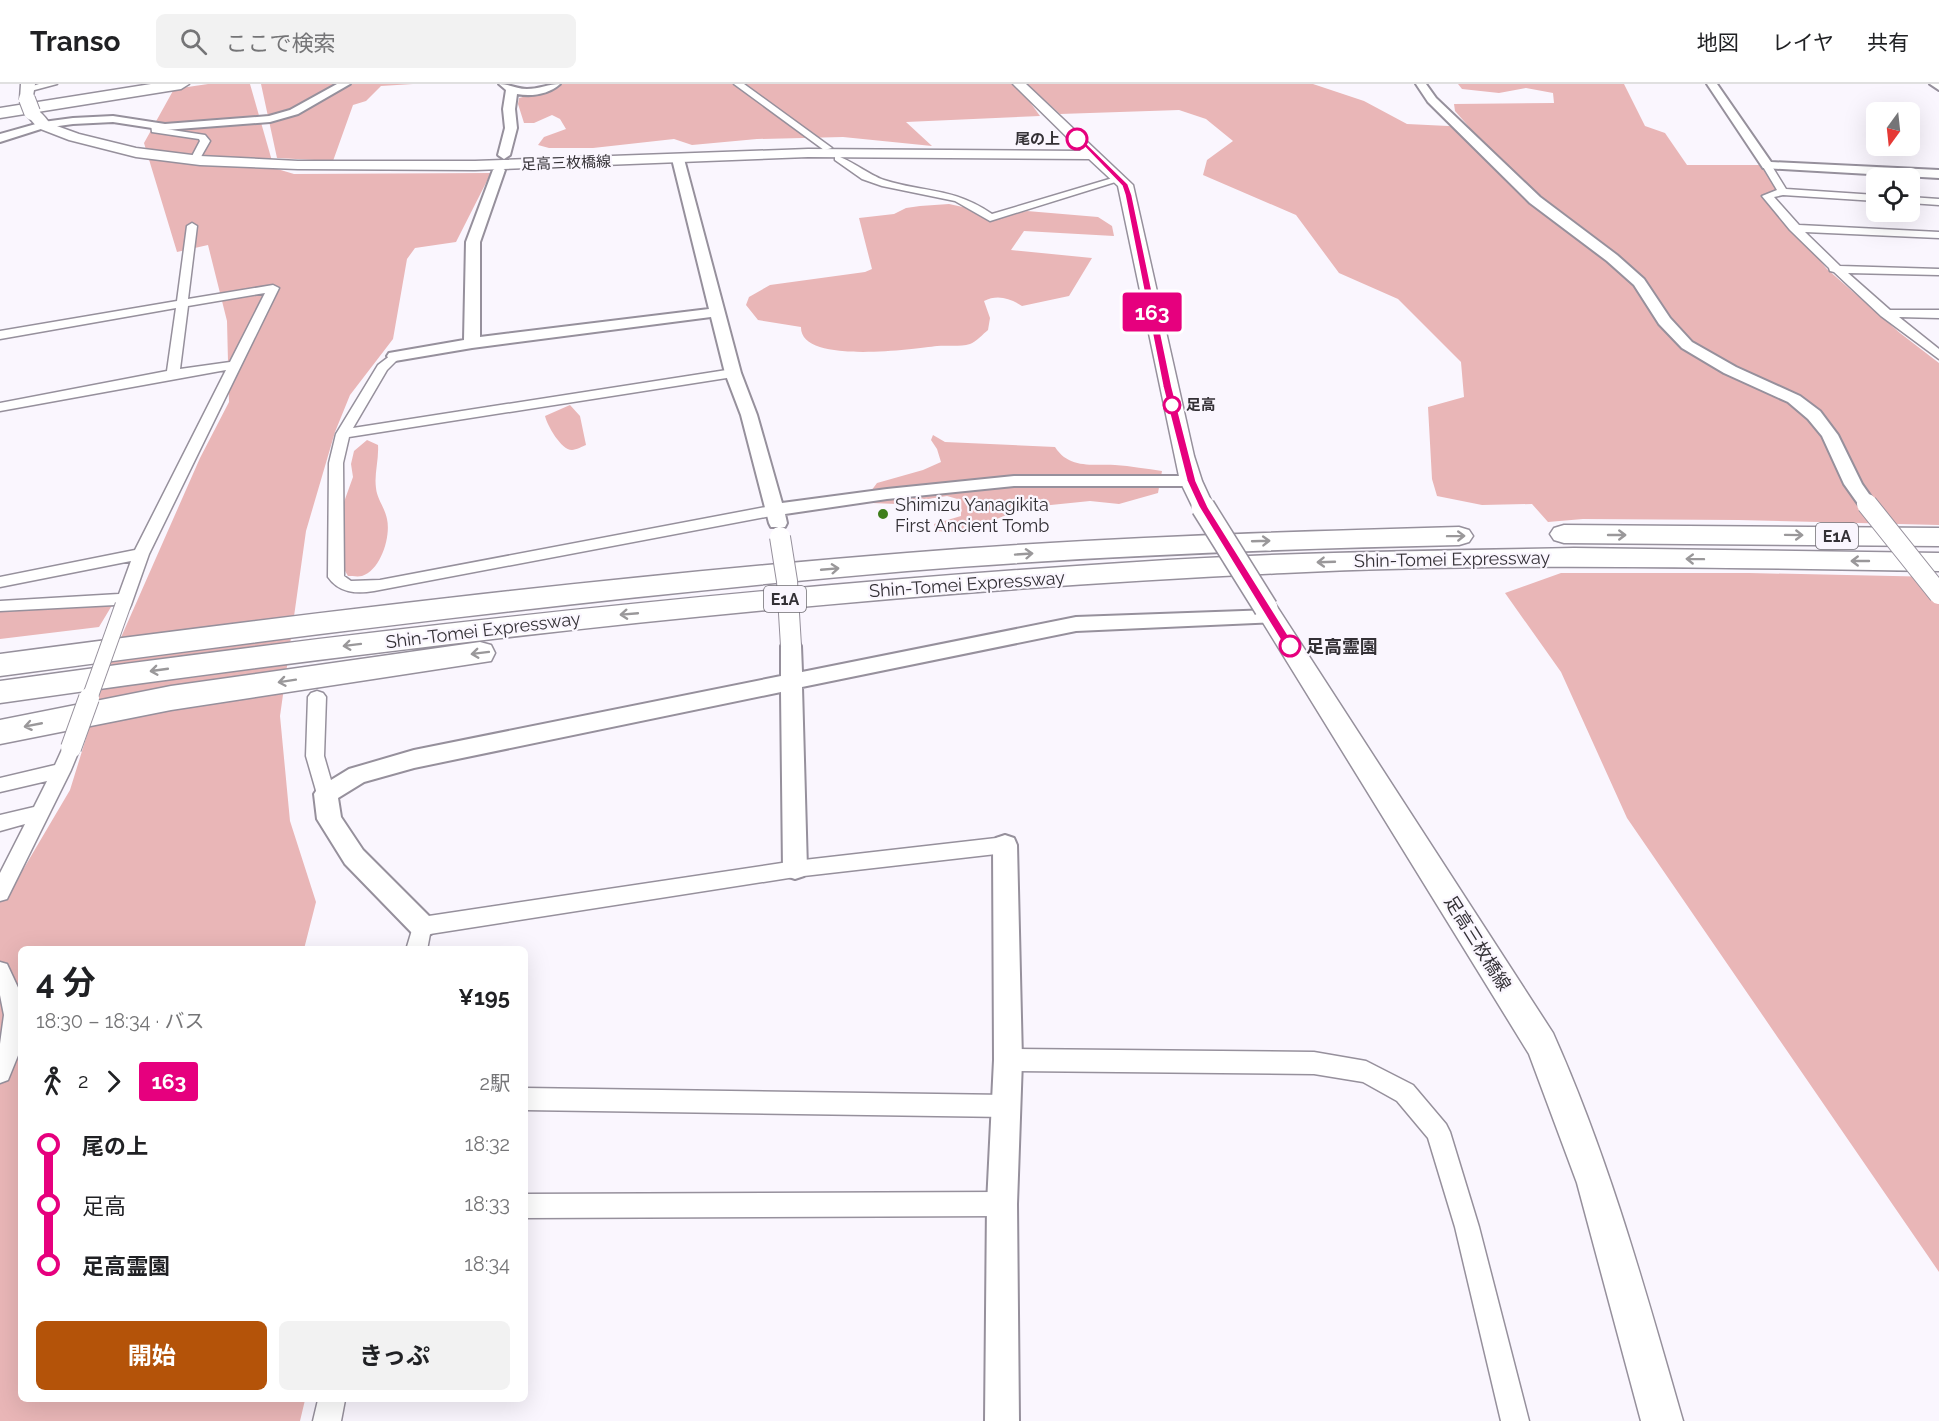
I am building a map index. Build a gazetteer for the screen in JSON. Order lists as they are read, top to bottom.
{
  "streets": {
    "highway": ["E1A", "Shin-Tomei Expressway"],
    "main road": ["足高三枚橋線"]
  },
  "places": [
    "尾の上",
    "足高",
    "Shimizu Yanagikita First Ancient Tomb",
    "足高霊園"
  ],
  "lines": ["bus line 163"],
  "north": "bottom",
  "page": {
    "header": "Transo",
    "search": "ここで検索",
    "nav": ["地図", "レイヤ", "共有"],
    "on_map": "163",
    "heading": ["4 分", "18:30 – 18:34 · バス", "¥195"],
    "legs": ["2", "163", "2駅"],
    "list": [
      {
        "name": "尾の上",
        "value": "18:32"
      },
      {
        "name": "足高",
        "value": "18:33"
      },
      {
        "name": "足高霊園",
        "value": "18:34"
      }
    ],
    "buttons": ["開始", "きっぷ"]
  }
}
